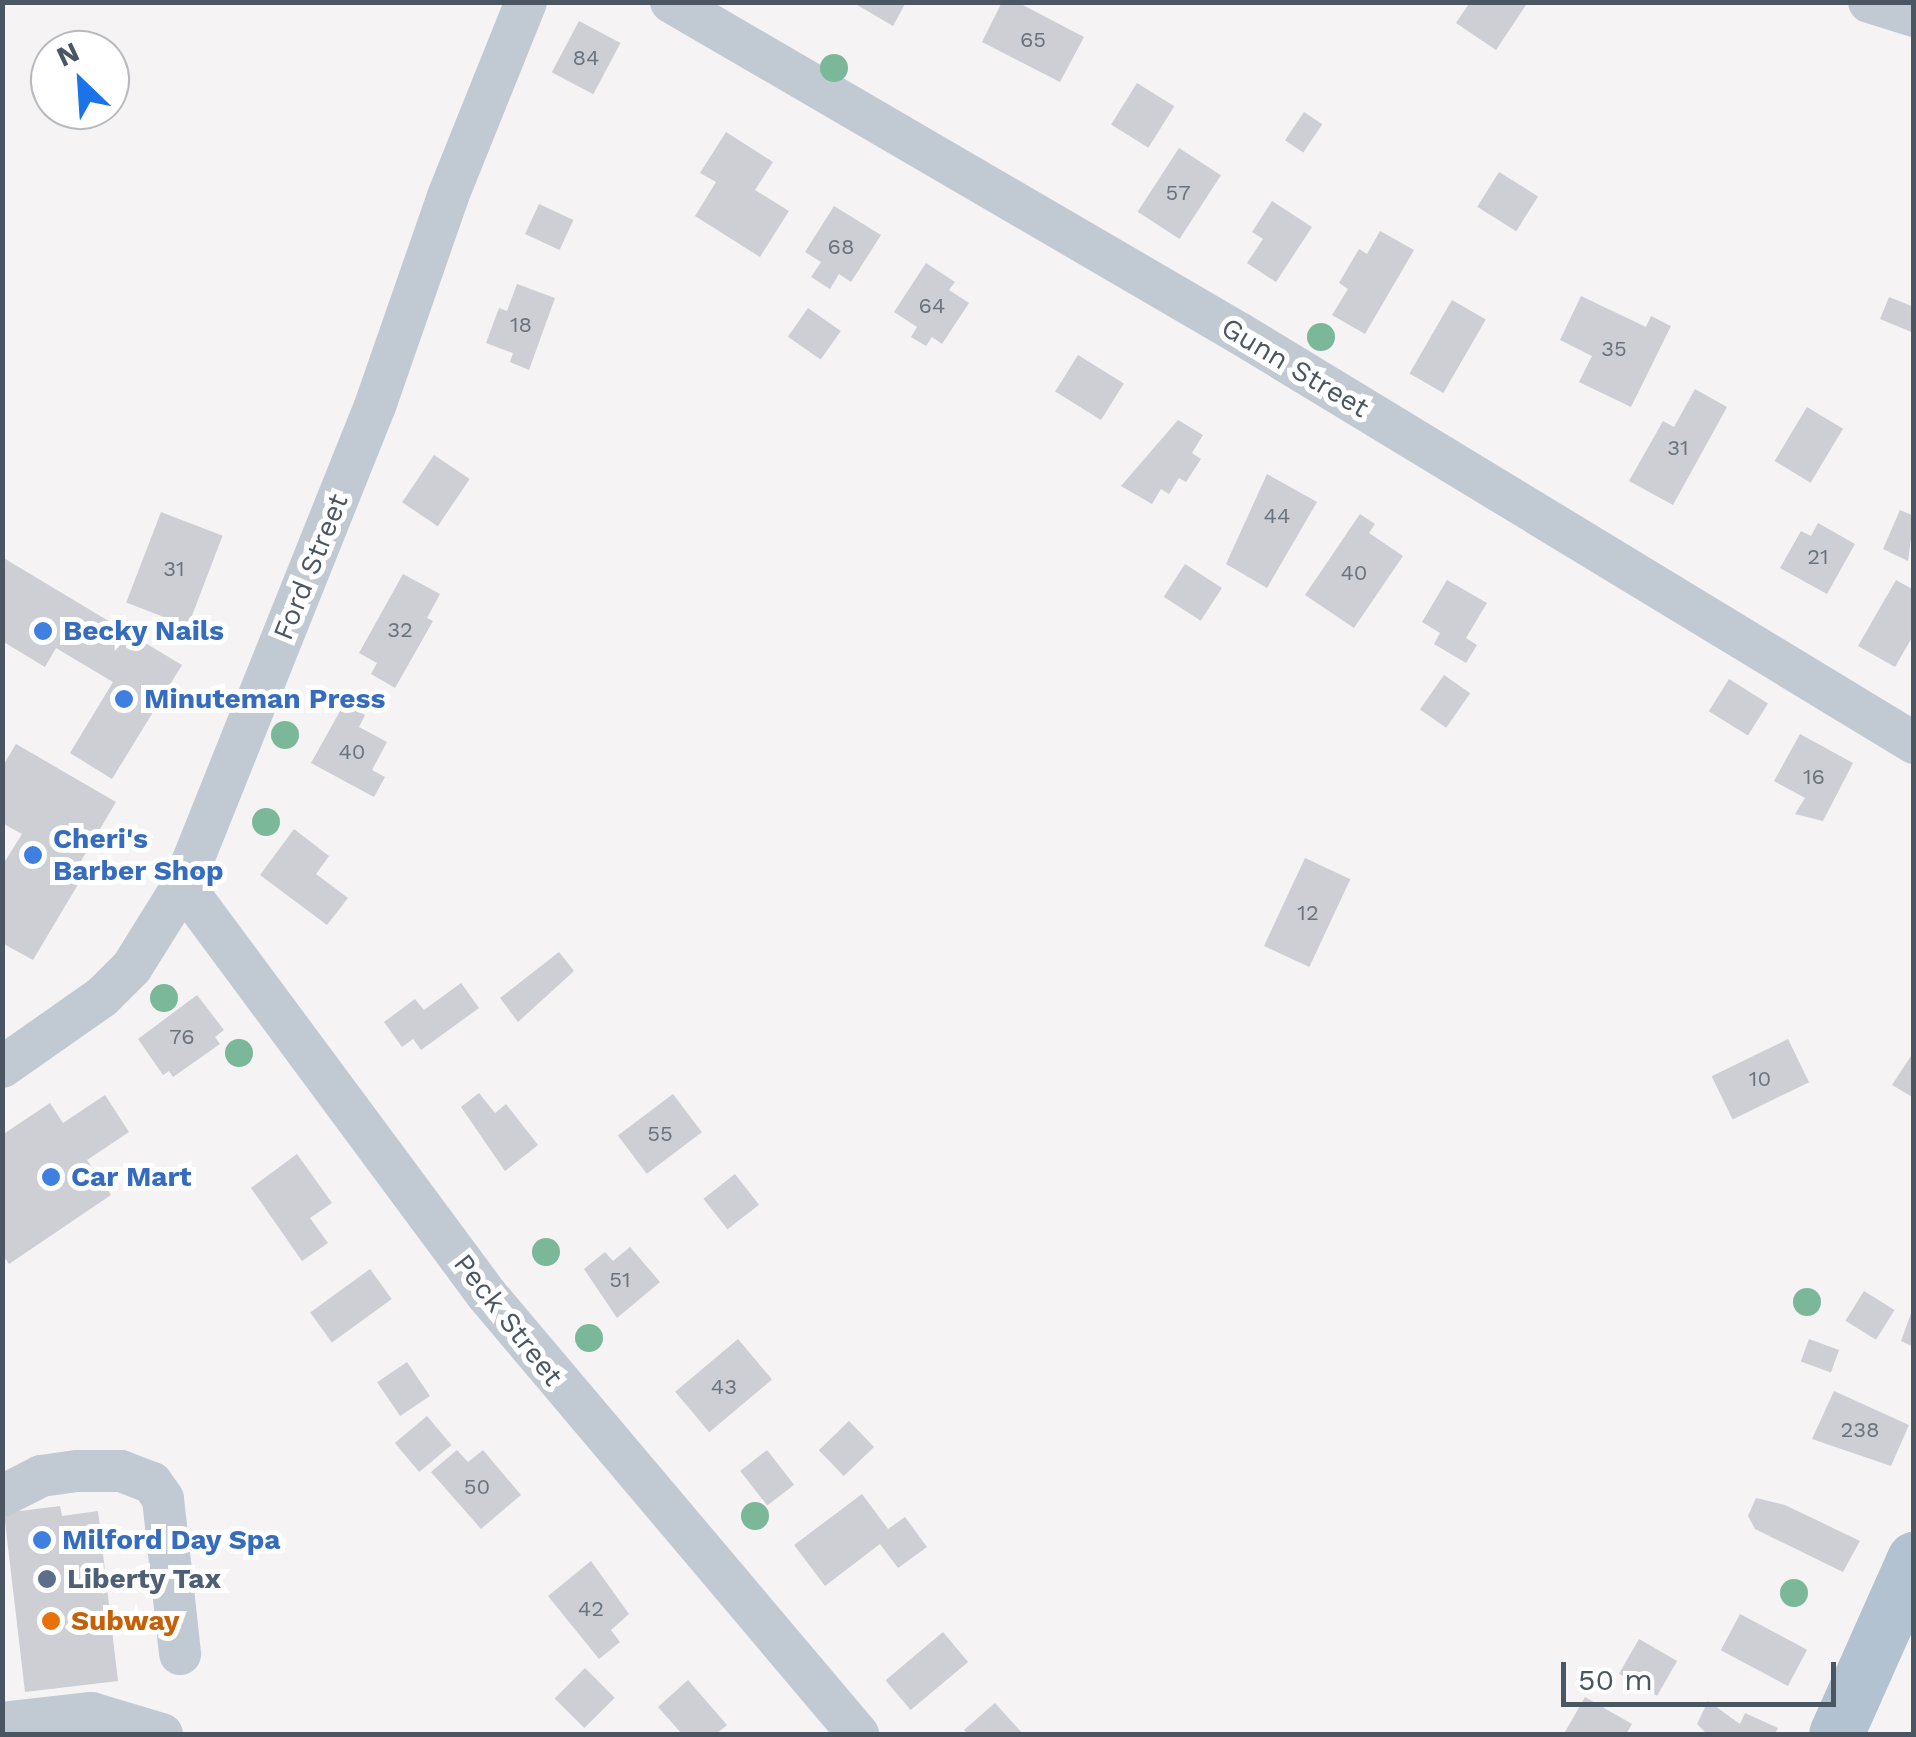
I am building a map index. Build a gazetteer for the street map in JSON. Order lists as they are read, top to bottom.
{
  "streets": {
    "street": ["Gunn Street", "Ford Street", "Peck Street"]
  },
  "crossings": [
    ["Ford Street", "Peck Street"]
  ],
  "places": [
    "Becky Nails",
    "Minuteman Press",
    "Cheri's Barber Shop",
    "Car Mart",
    "Milford Day Spa",
    "Liberty Tax",
    "Subway"
  ],
  "house_numbers": [
    "65",
    "84",
    "57",
    "68",
    "64",
    "18",
    "35",
    "31",
    "44",
    "21",
    "31",
    "40",
    "32",
    "40",
    "16",
    "12",
    "76",
    "10",
    "55",
    "51",
    "43",
    "238",
    "50",
    "42"
  ],
  "scale_bar": "50 m",
  "north": "top left"
}
